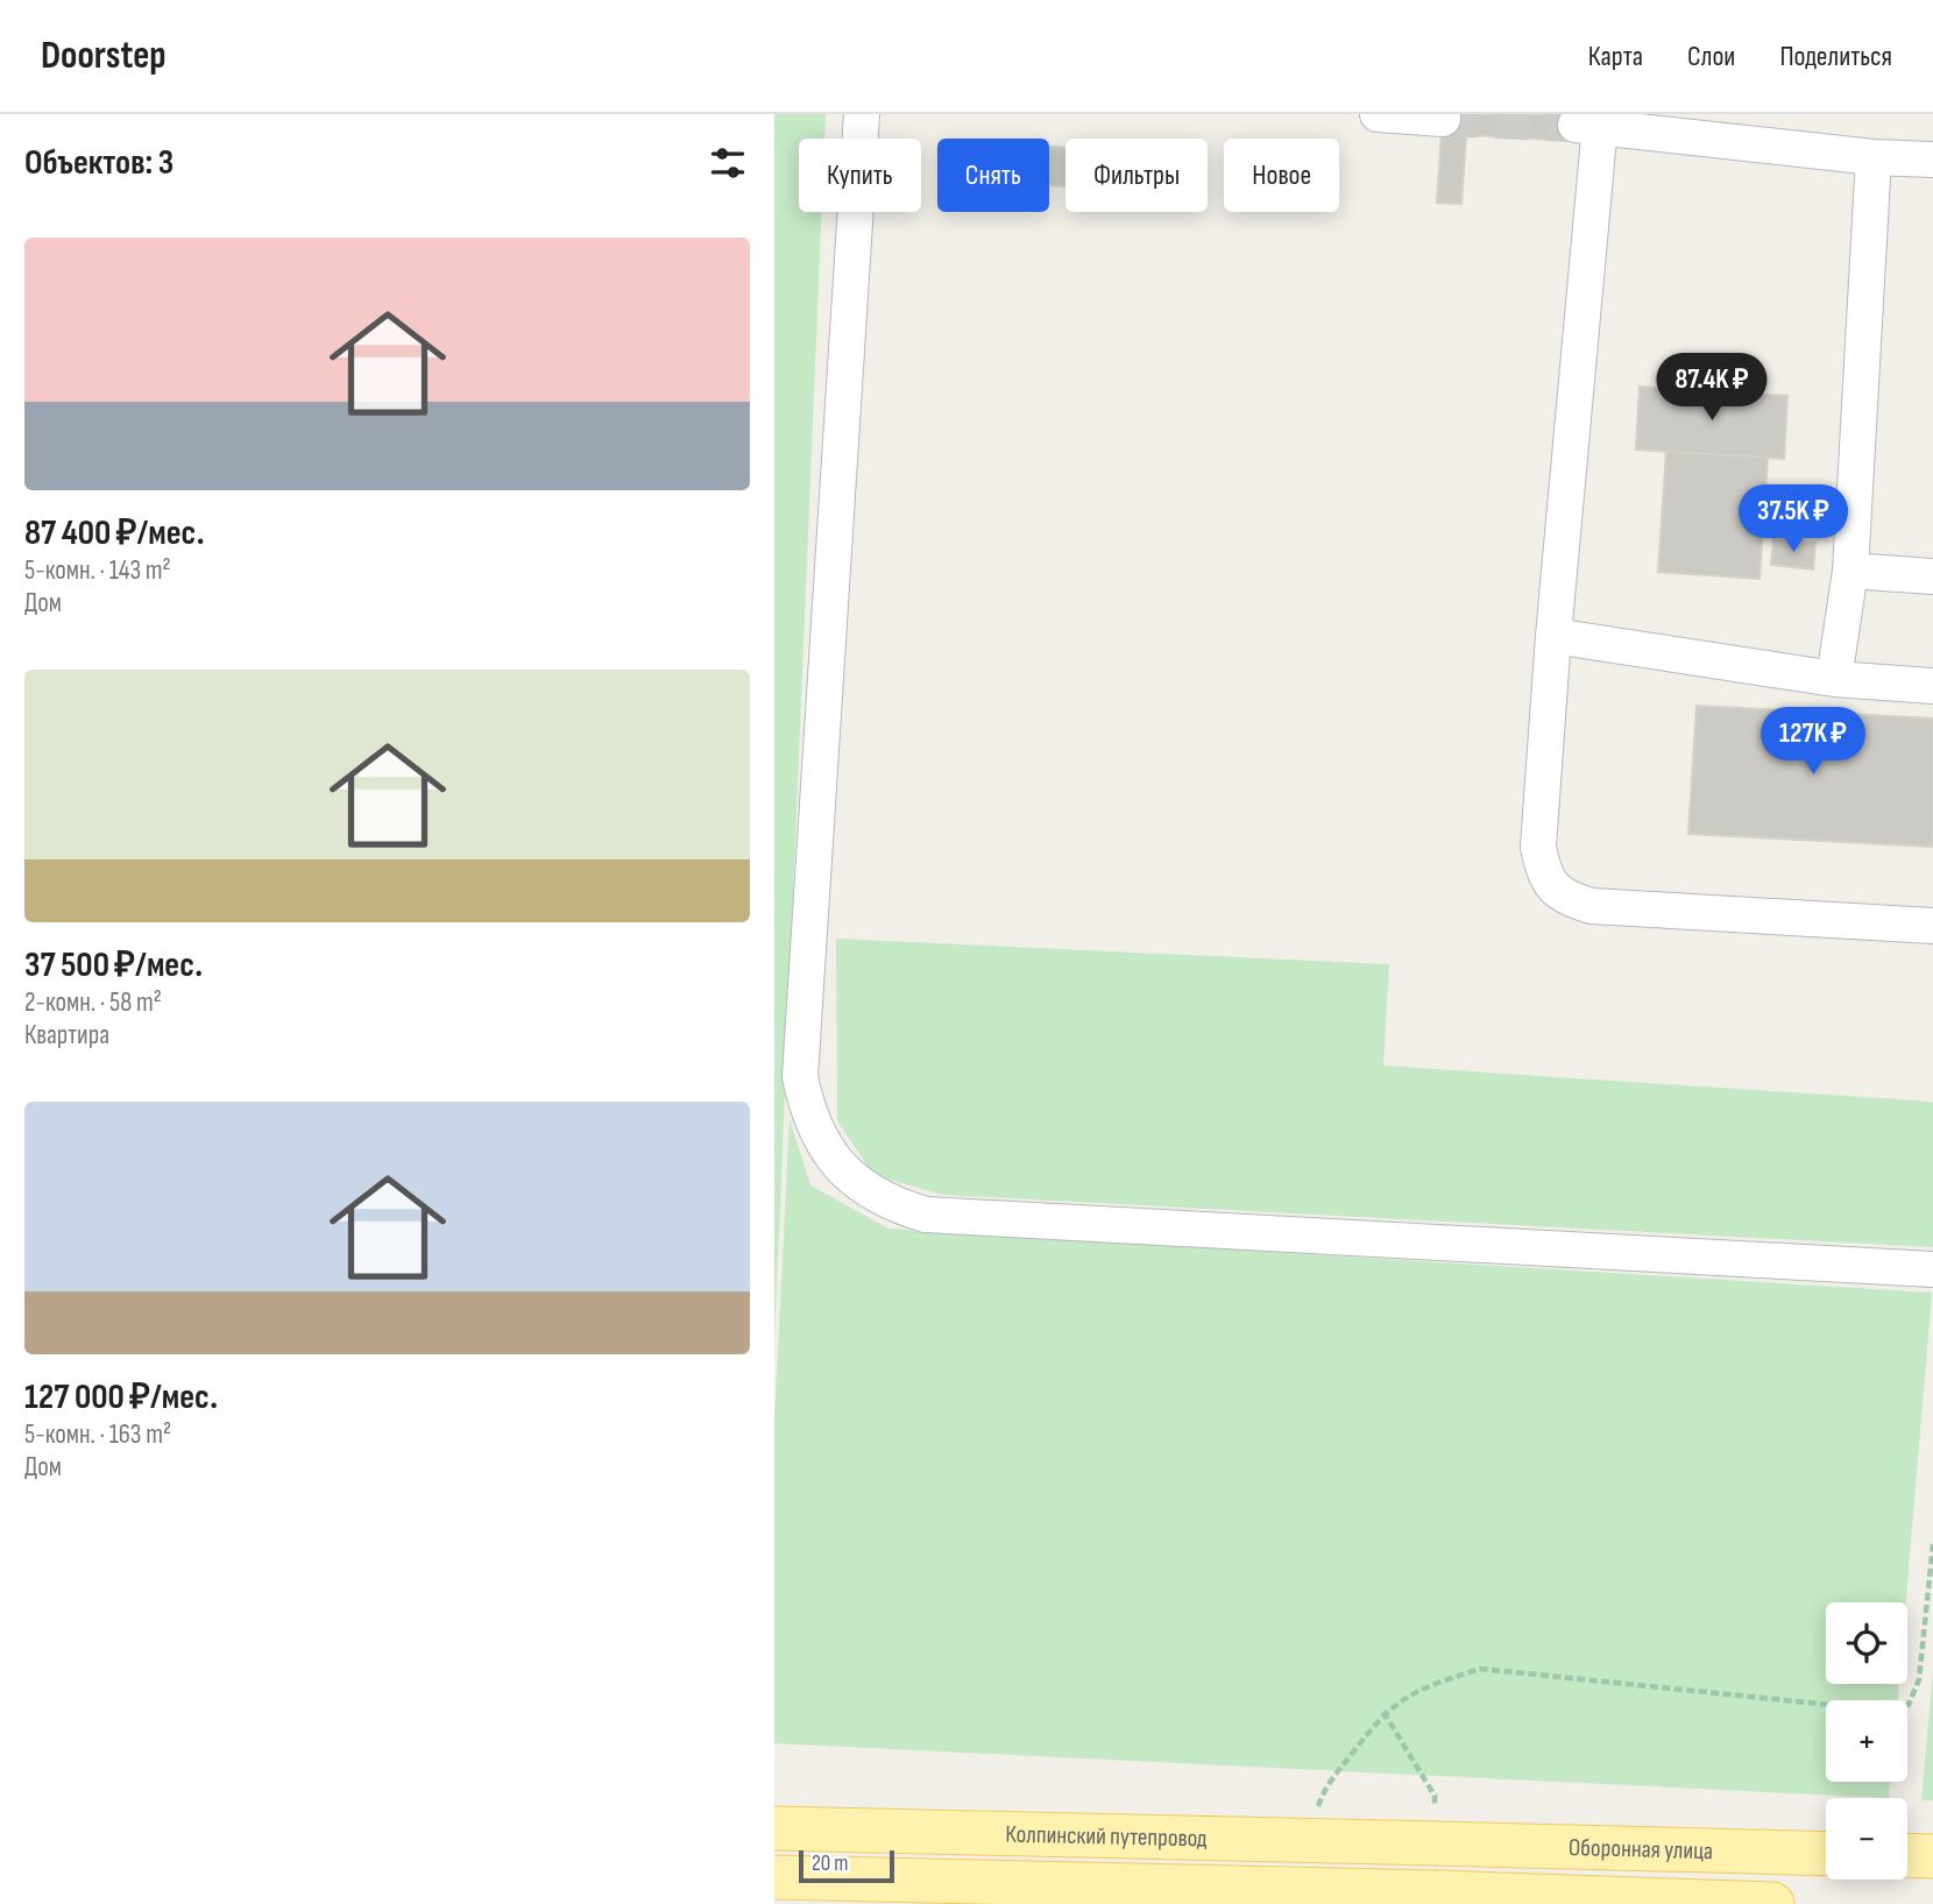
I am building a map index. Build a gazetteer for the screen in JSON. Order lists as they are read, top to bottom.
{
  "streets": {
    "main road": ["Колпинский путепровод", "Оборонная улица"]
  },
  "crossings": [
    ["Колпинский путепровод", "Оборонная улица"]
  ],
  "scale_bar": "20 m",
  "page": {
    "header": "Doorstep",
    "nav": ["Карта", "Слои", "Поделиться"],
    "heading": "Объектов: 3",
    "chip": [
      "Купить",
      "Снять",
      "Фильтры",
      "Новое"
    ],
    "list": [
      {
        "name": "87 400 ₽/мес.",
        "note": "5-комн. · 143 m² · Дом"
      },
      {
        "name": "37 500 ₽/мес.",
        "note": "2-комн. · 58 m² · Квартира"
      },
      {
        "name": "127 000 ₽/мес.",
        "note": "5-комн. · 163 m² · Дом"
      }
    ],
    "price": ["87.4K ₽", "37.5K ₽", "127K ₽"],
    "map_buttons": ["+", "−"],
    "scale": "20 m"
  }
}
